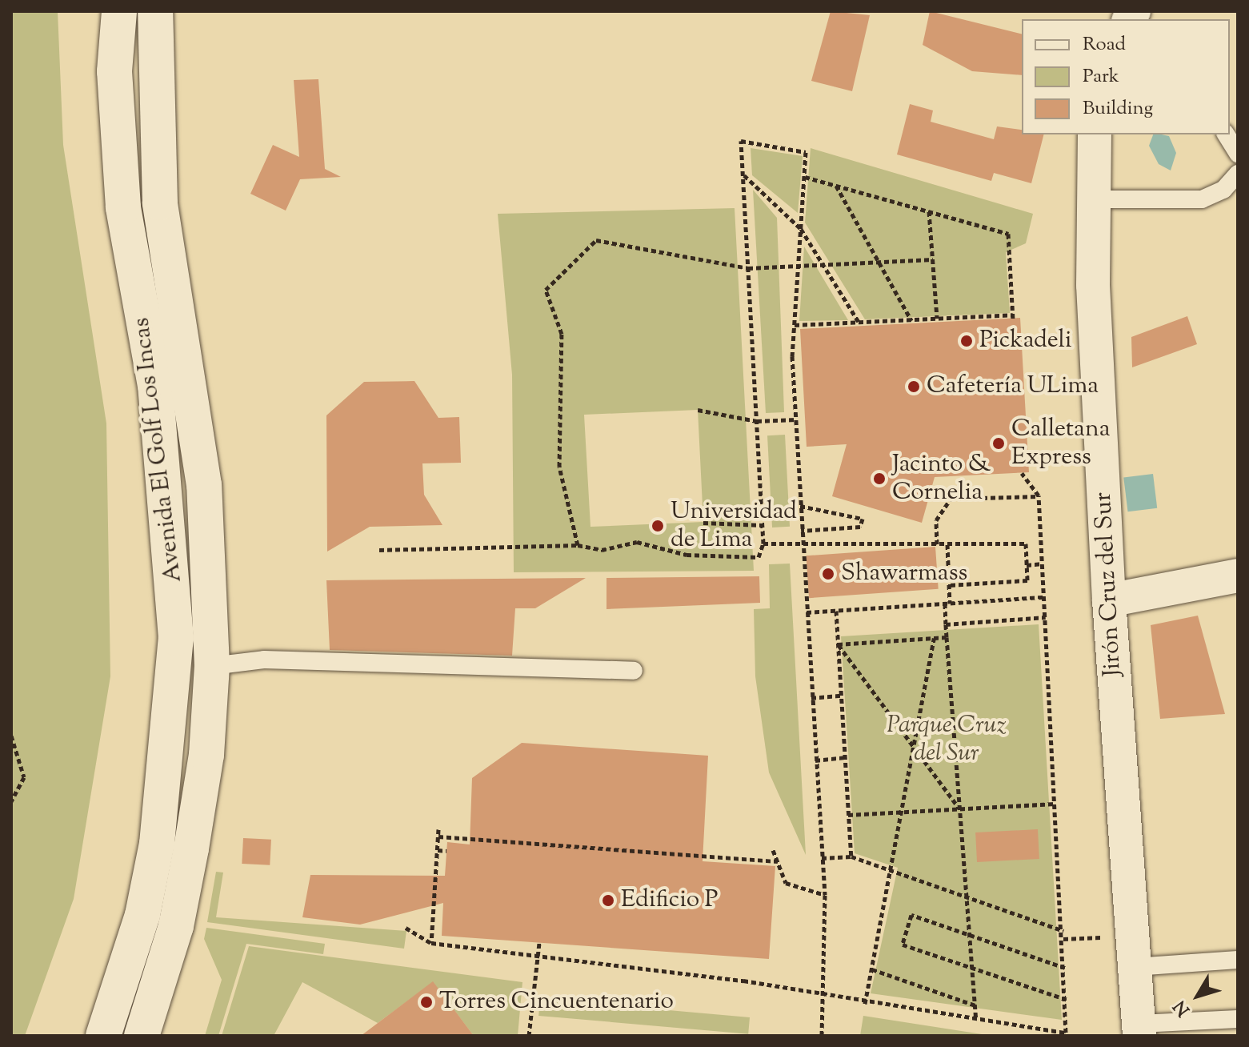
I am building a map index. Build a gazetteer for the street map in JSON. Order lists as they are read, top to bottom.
{
  "streets": {
    "street": ["Avenida El Golf Los Incas", "Jirón Cruz del Sur"]
  },
  "parks": ["Parque Cruz del Sur"],
  "places": [
    "Pickadeli",
    "Cafetería ULima",
    "Calletana Express",
    "Jacinto & Cornelia",
    "Universidad de Lima",
    "Shawarmass",
    "Edificio P",
    "Torres Cincuentenario"
  ],
  "legend": ["Road", "Park", "Building"],
  "north": "bottom left"
}
